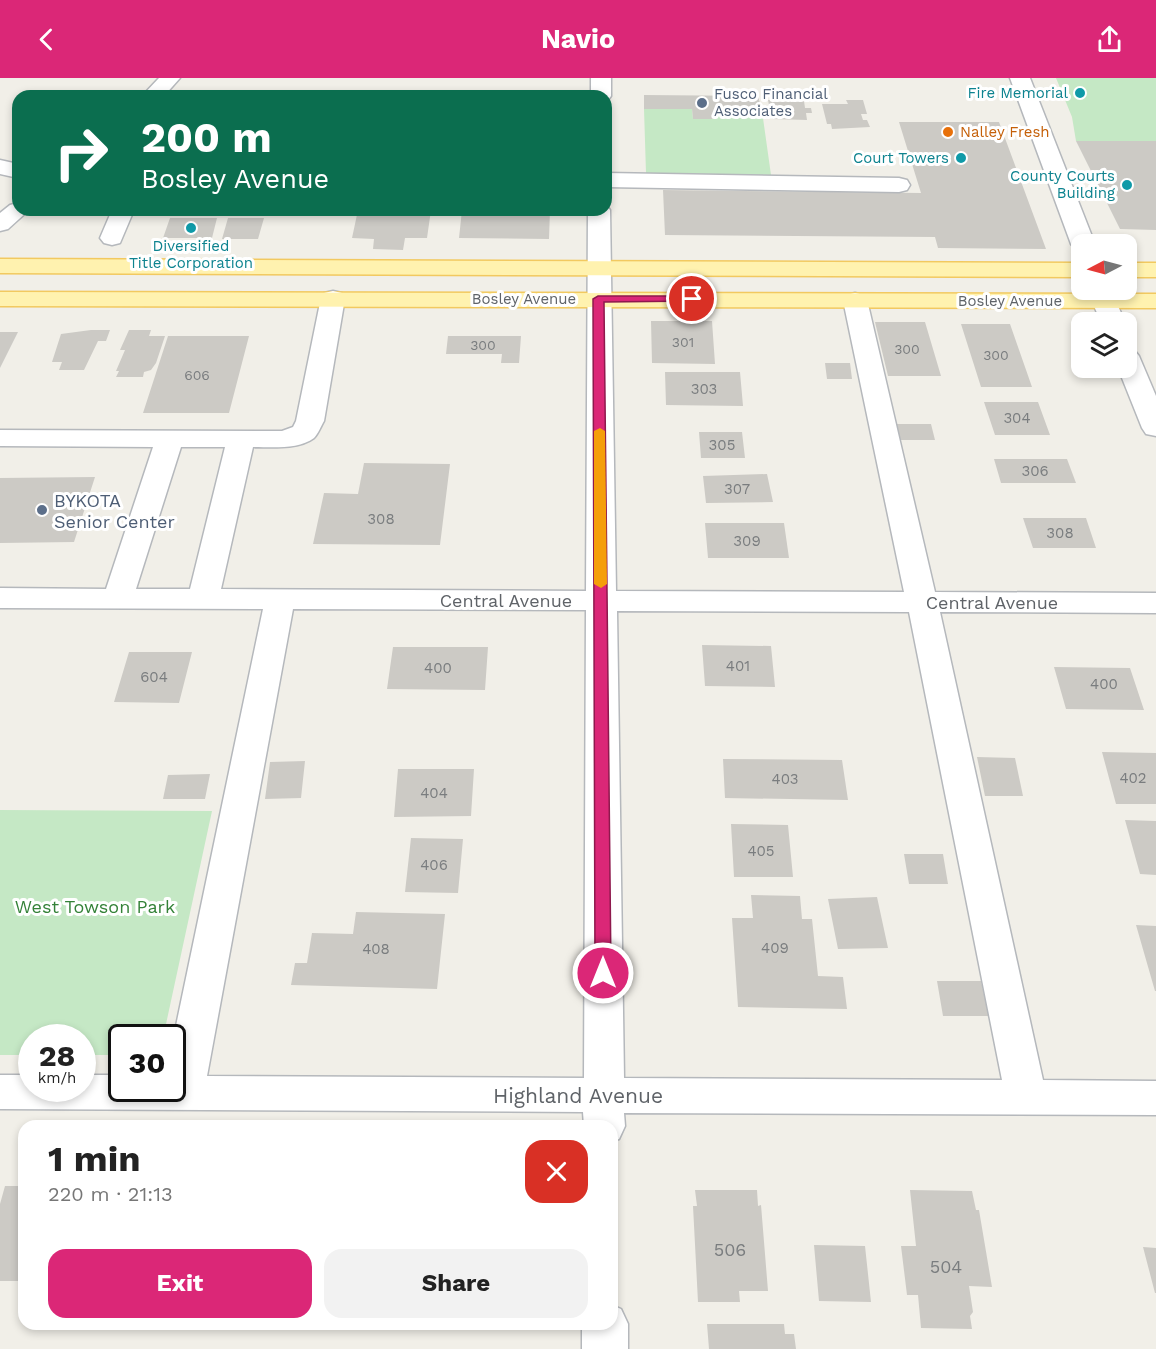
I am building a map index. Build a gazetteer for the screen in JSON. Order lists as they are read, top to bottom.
{
  "streets": {
    "main road": ["Bosley Avenue"],
    "street": ["Central Avenue", "Highland Avenue"]
  },
  "parks": ["West Towson Park"],
  "places": [
    "Fire Memorial",
    "Fusco Financial Associates",
    "Nalley Fresh",
    "Court Towers",
    "County Courts Building",
    "Diversified Title Corporation",
    "BYKOTA Senior Center"
  ],
  "house_numbers": [
    "301",
    "300",
    "300",
    "300",
    "606",
    "303",
    "304",
    "305",
    "306",
    "307",
    "308",
    "308",
    "309",
    "401",
    "400",
    "604",
    "400",
    "402",
    "403",
    "404",
    "405",
    "406",
    "409",
    "408",
    "506",
    "504"
  ],
  "north": "left",
  "page": {
    "header": "Navio",
    "turn": ["200 m", "Bosley Avenue"],
    "speed": "28 km/h",
    "limit": "30",
    "heading": ["1 min", "220 m · 21:13"],
    "buttons": ["Exit", "Share"]
  }
}
